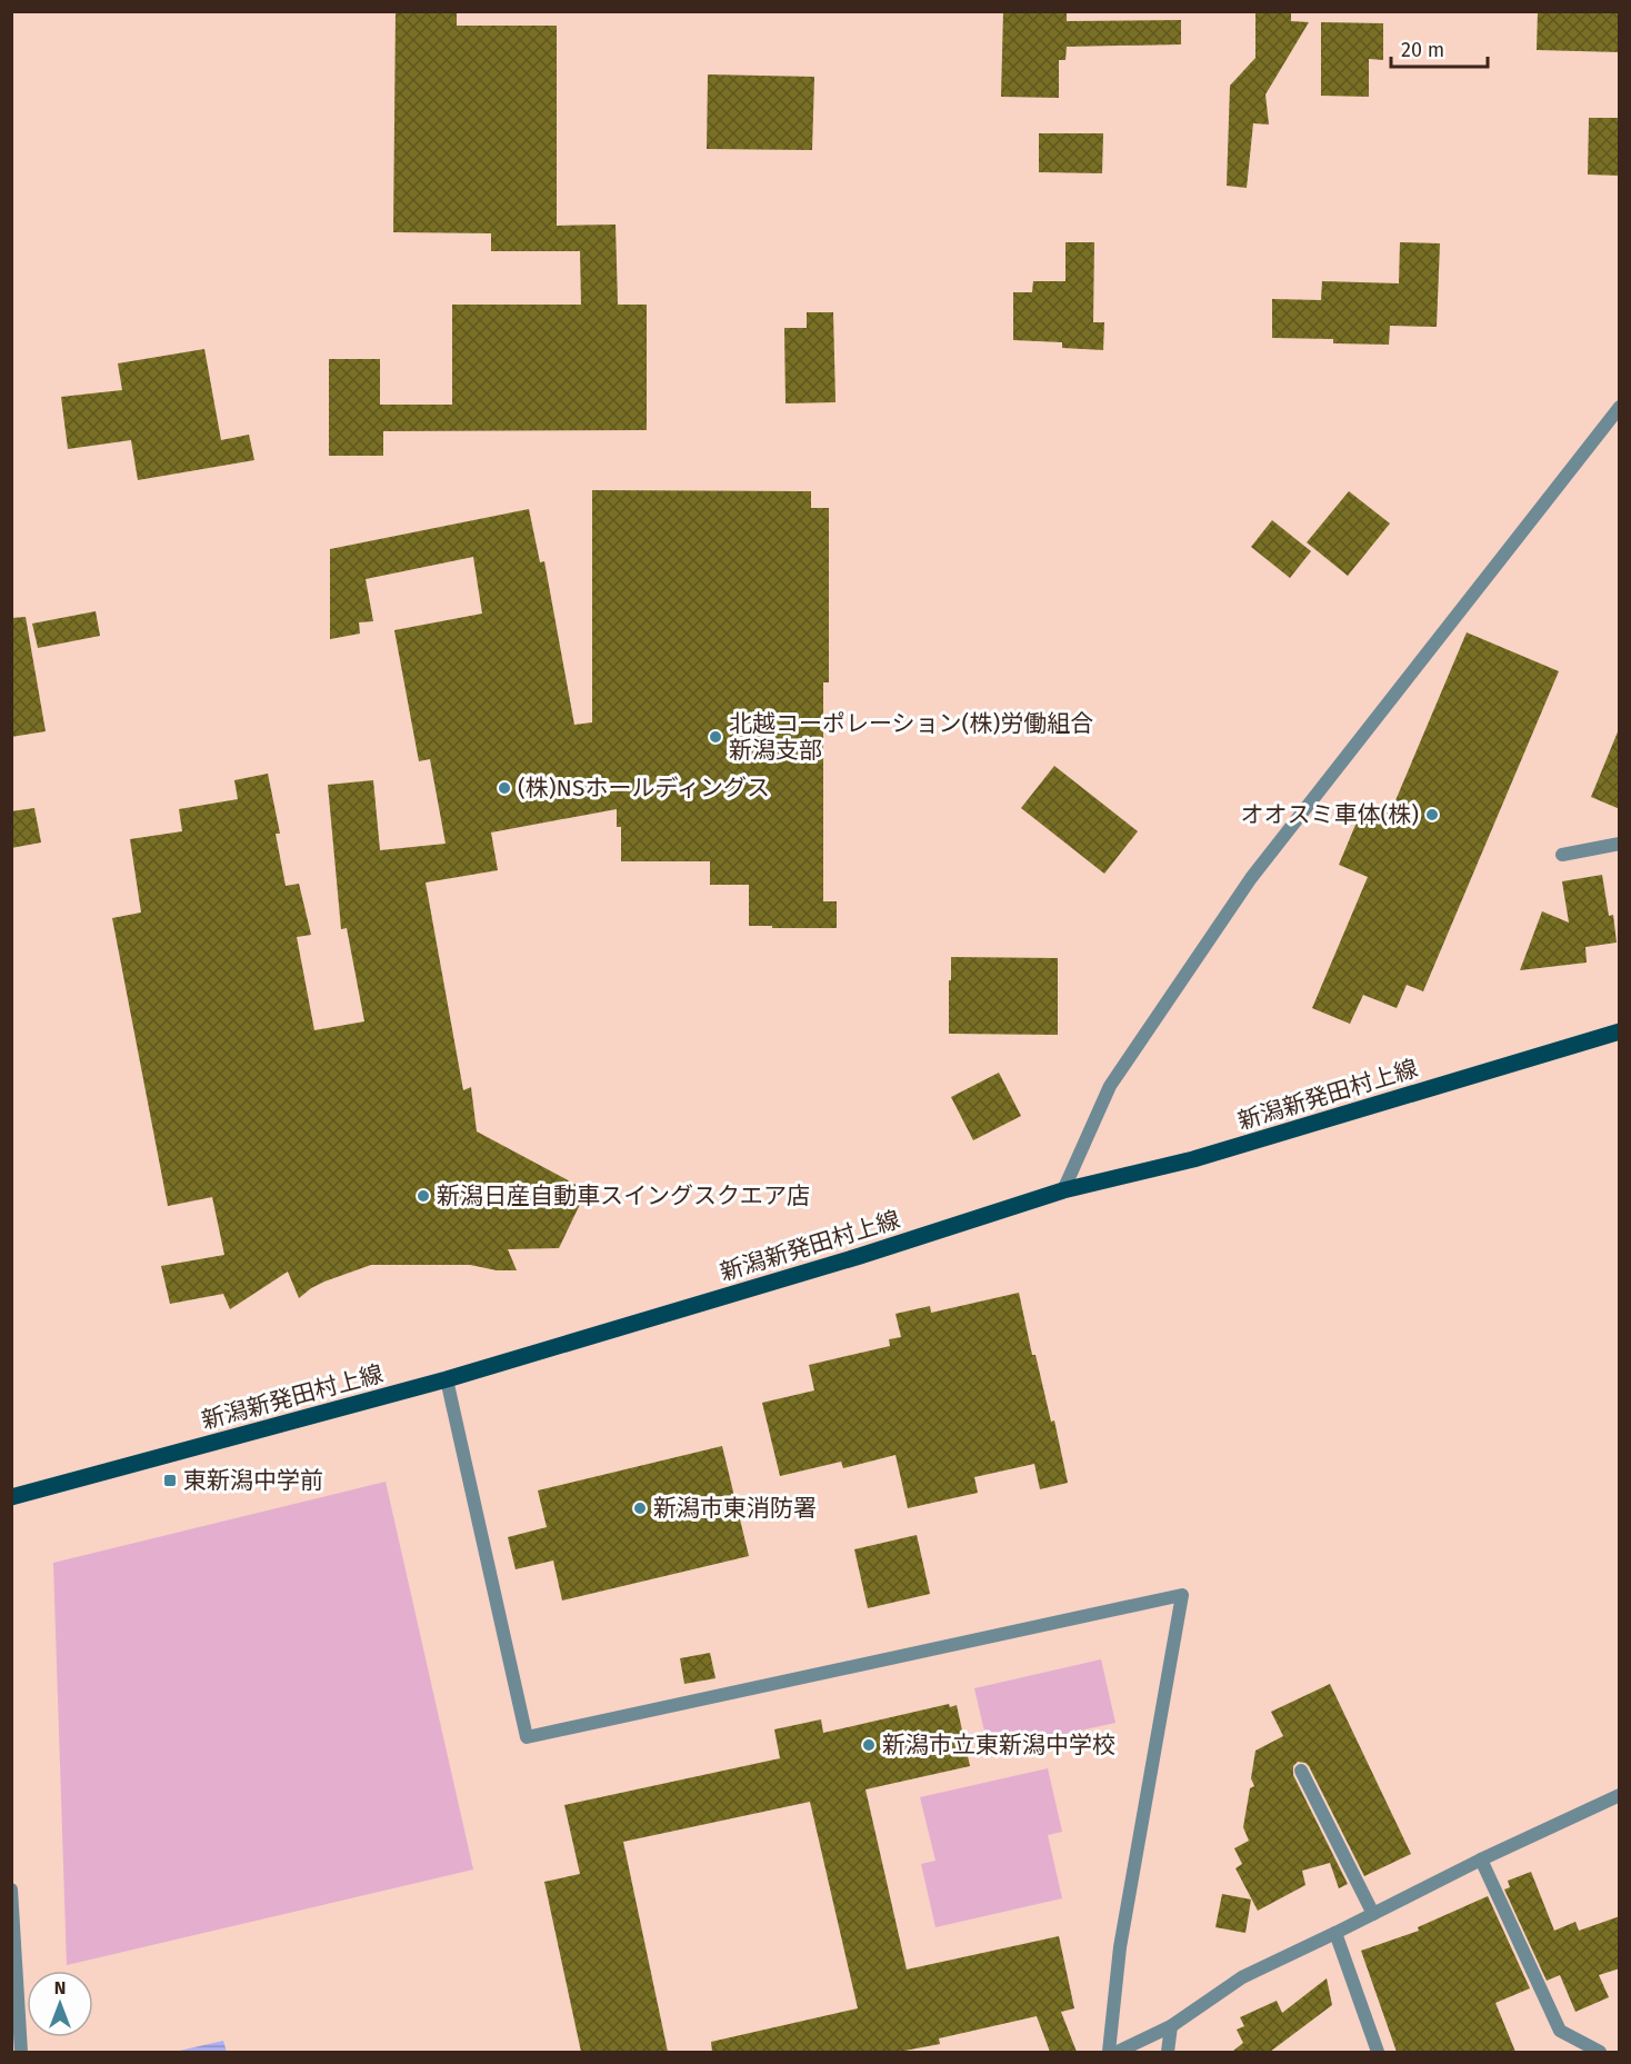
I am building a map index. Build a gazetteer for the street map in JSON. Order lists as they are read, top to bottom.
{
  "streets": {
    "main road": ["新潟新発田村上線"]
  },
  "places": {
    "other": [
      "北越コーポレーション(株)労働組合 新潟支部",
      "(株)NSホールディングス",
      "オオスミ車体(株)",
      "新潟日産自動車スイングスクエア店",
      "新潟市東消防署",
      "新潟市立東新潟中学校"
    ],
    "transit": ["東新潟中学前"]
  },
  "scale_bar": "20 m",
  "north": "top"
}
